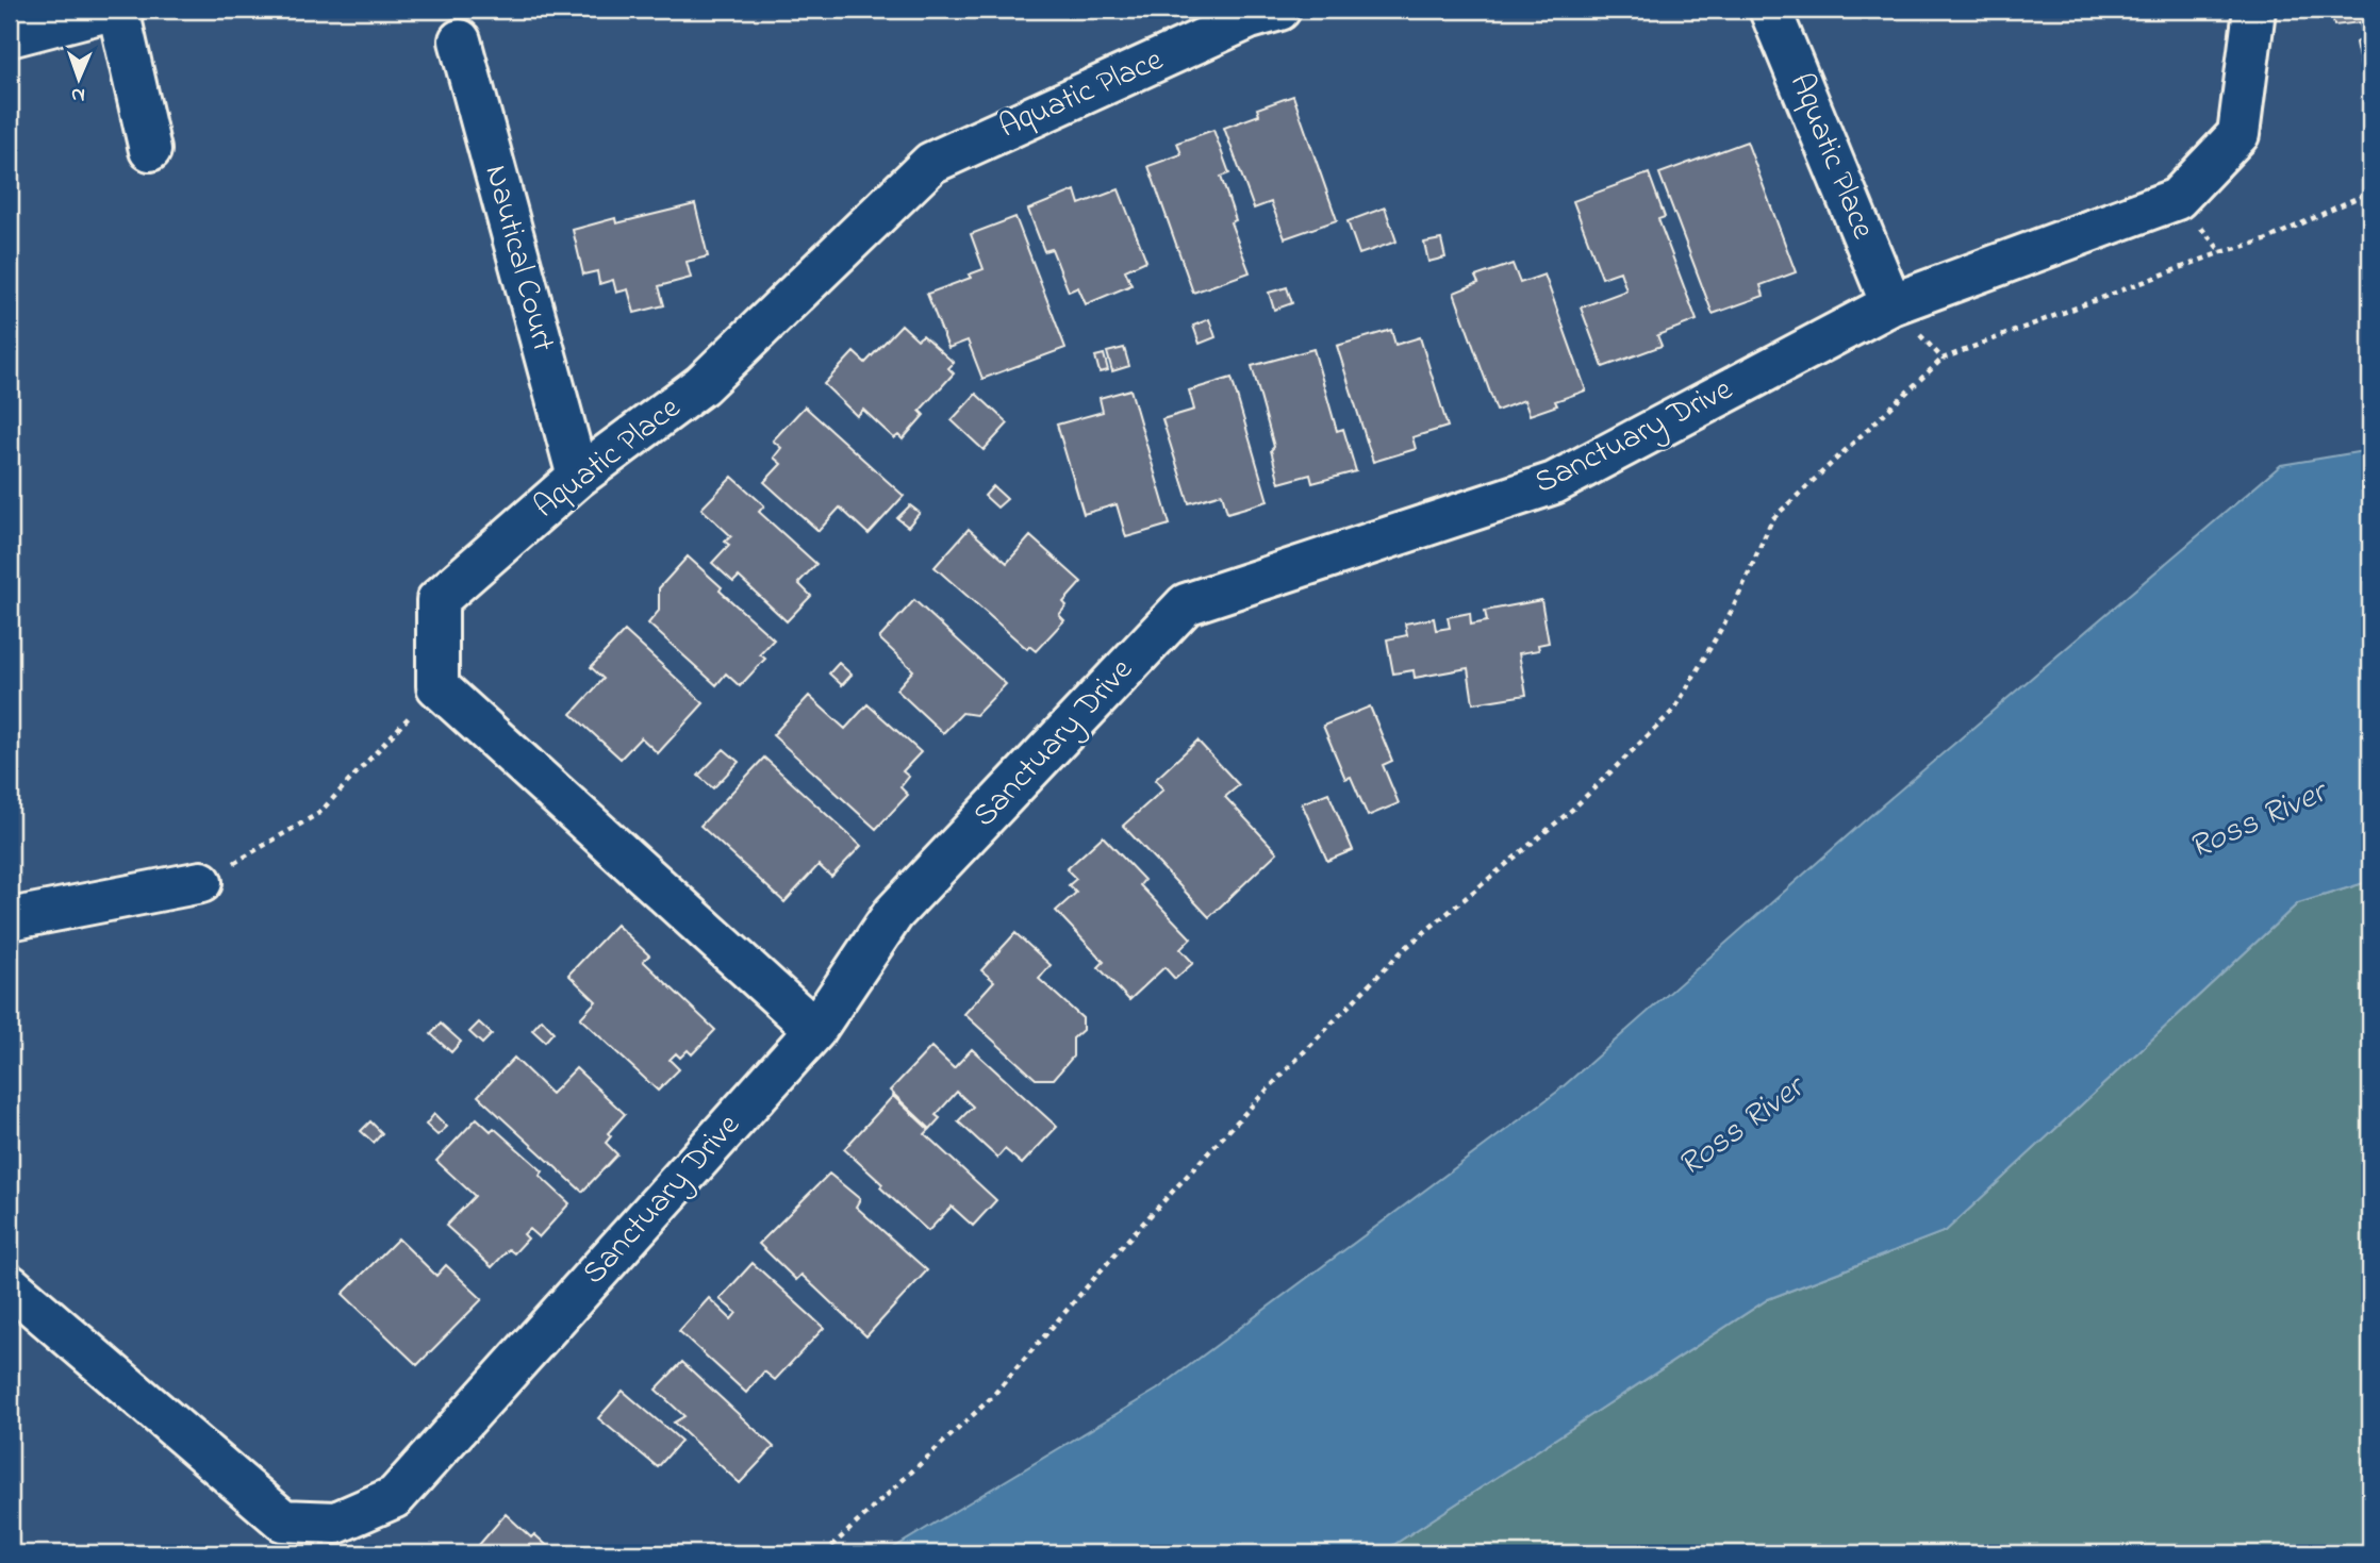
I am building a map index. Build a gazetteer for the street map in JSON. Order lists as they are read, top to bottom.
{
  "streets": {
    "street": ["Aquatic Place", "Nautical Court", "Sanctuary Drive"]
  },
  "crossings": [
    ["Aquatic Place", "Nautical Court"],
    ["Aquatic Place", "Sanctuary Drive"]
  ],
  "water": ["Ross River"],
  "north": "bottom"
}
